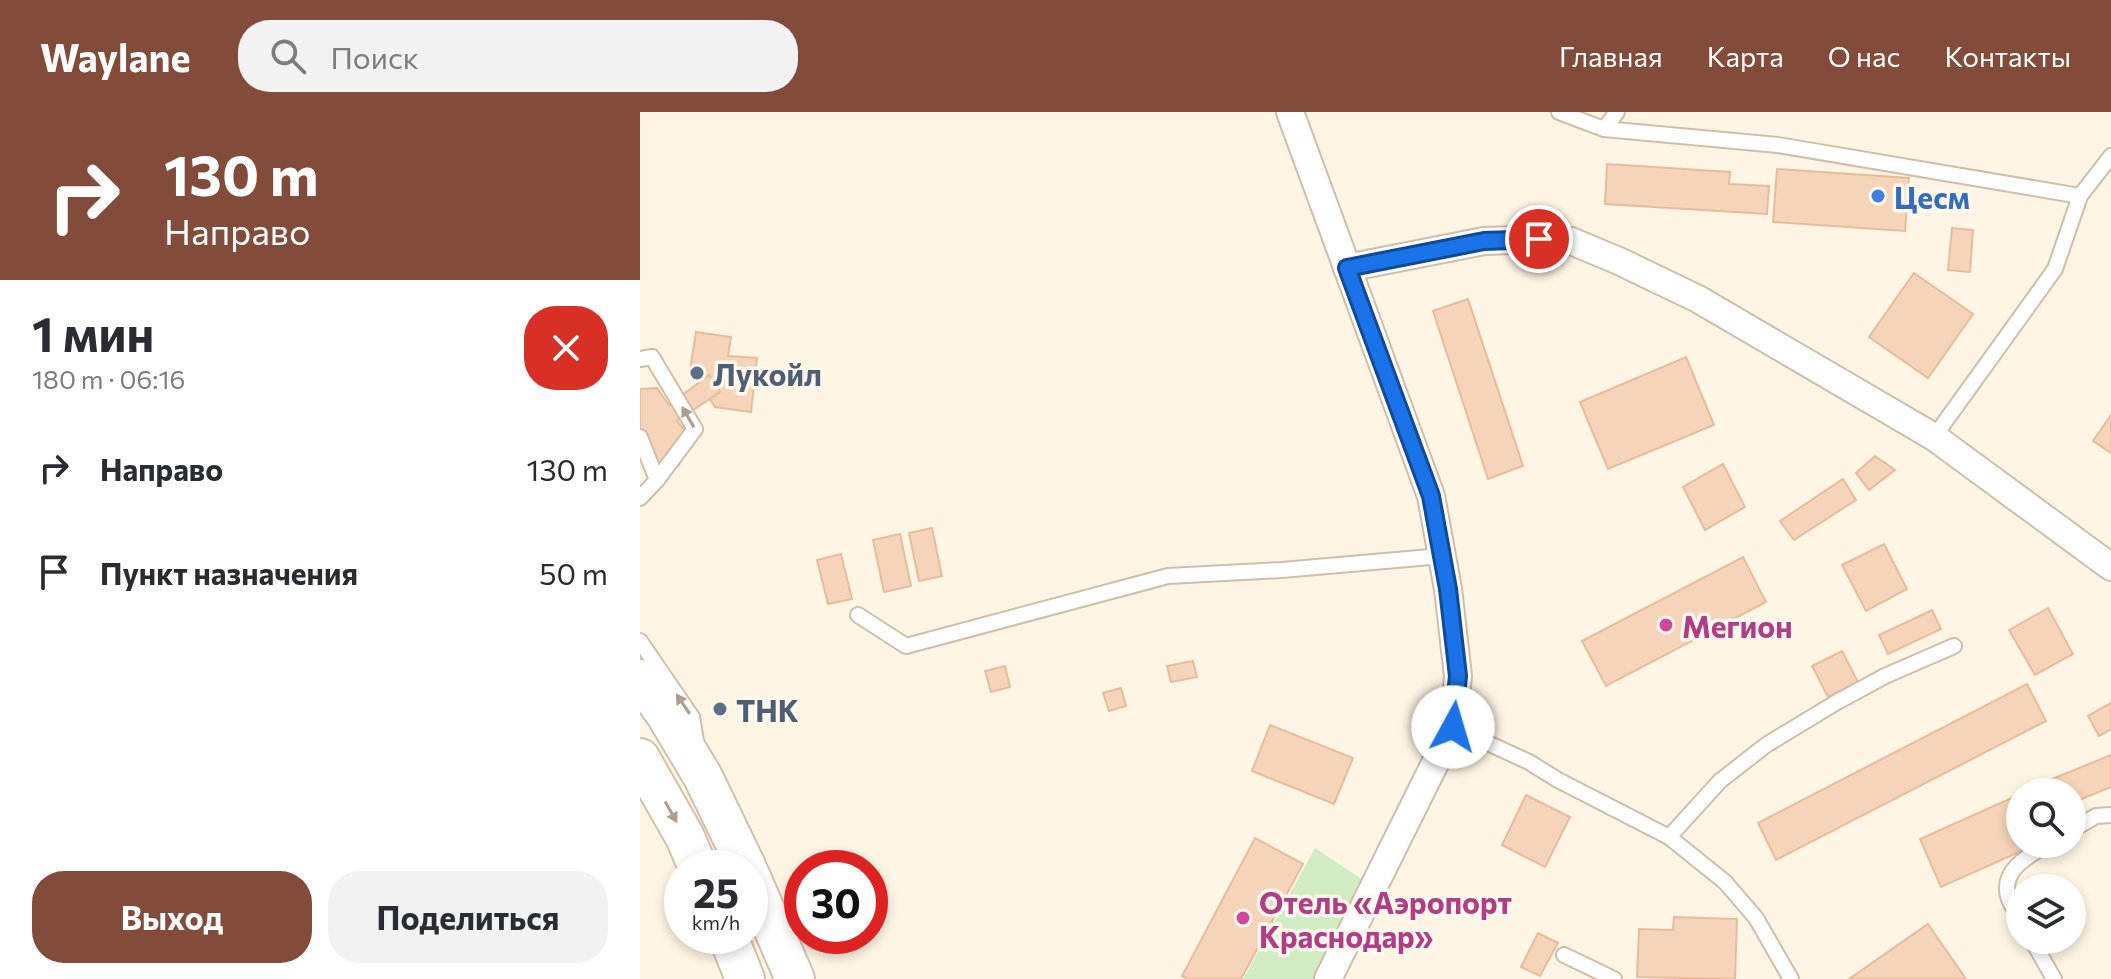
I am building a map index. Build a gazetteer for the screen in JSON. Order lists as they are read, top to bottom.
{
  "places": [
    "Цесм",
    "Лукойл",
    "Мегион",
    "ТНК",
    "Отель «Аэропорт Краснодар»"
  ],
  "page": {
    "header": "Waylane",
    "search": "Поиск",
    "nav": [
      "Главная",
      "Карта",
      "О нас",
      "Контакты"
    ],
    "turn": ["130 m", "Направо"],
    "heading": ["1 мин", "180 m · 06:16"],
    "list": [
      {
        "name": "Направо",
        "value": "130 m"
      },
      {
        "name": "Пункт назначения",
        "value": "50 m"
      }
    ],
    "speed": "25 km/h",
    "limit": "30",
    "buttons": ["Выход", "Поделиться"]
  }
}
